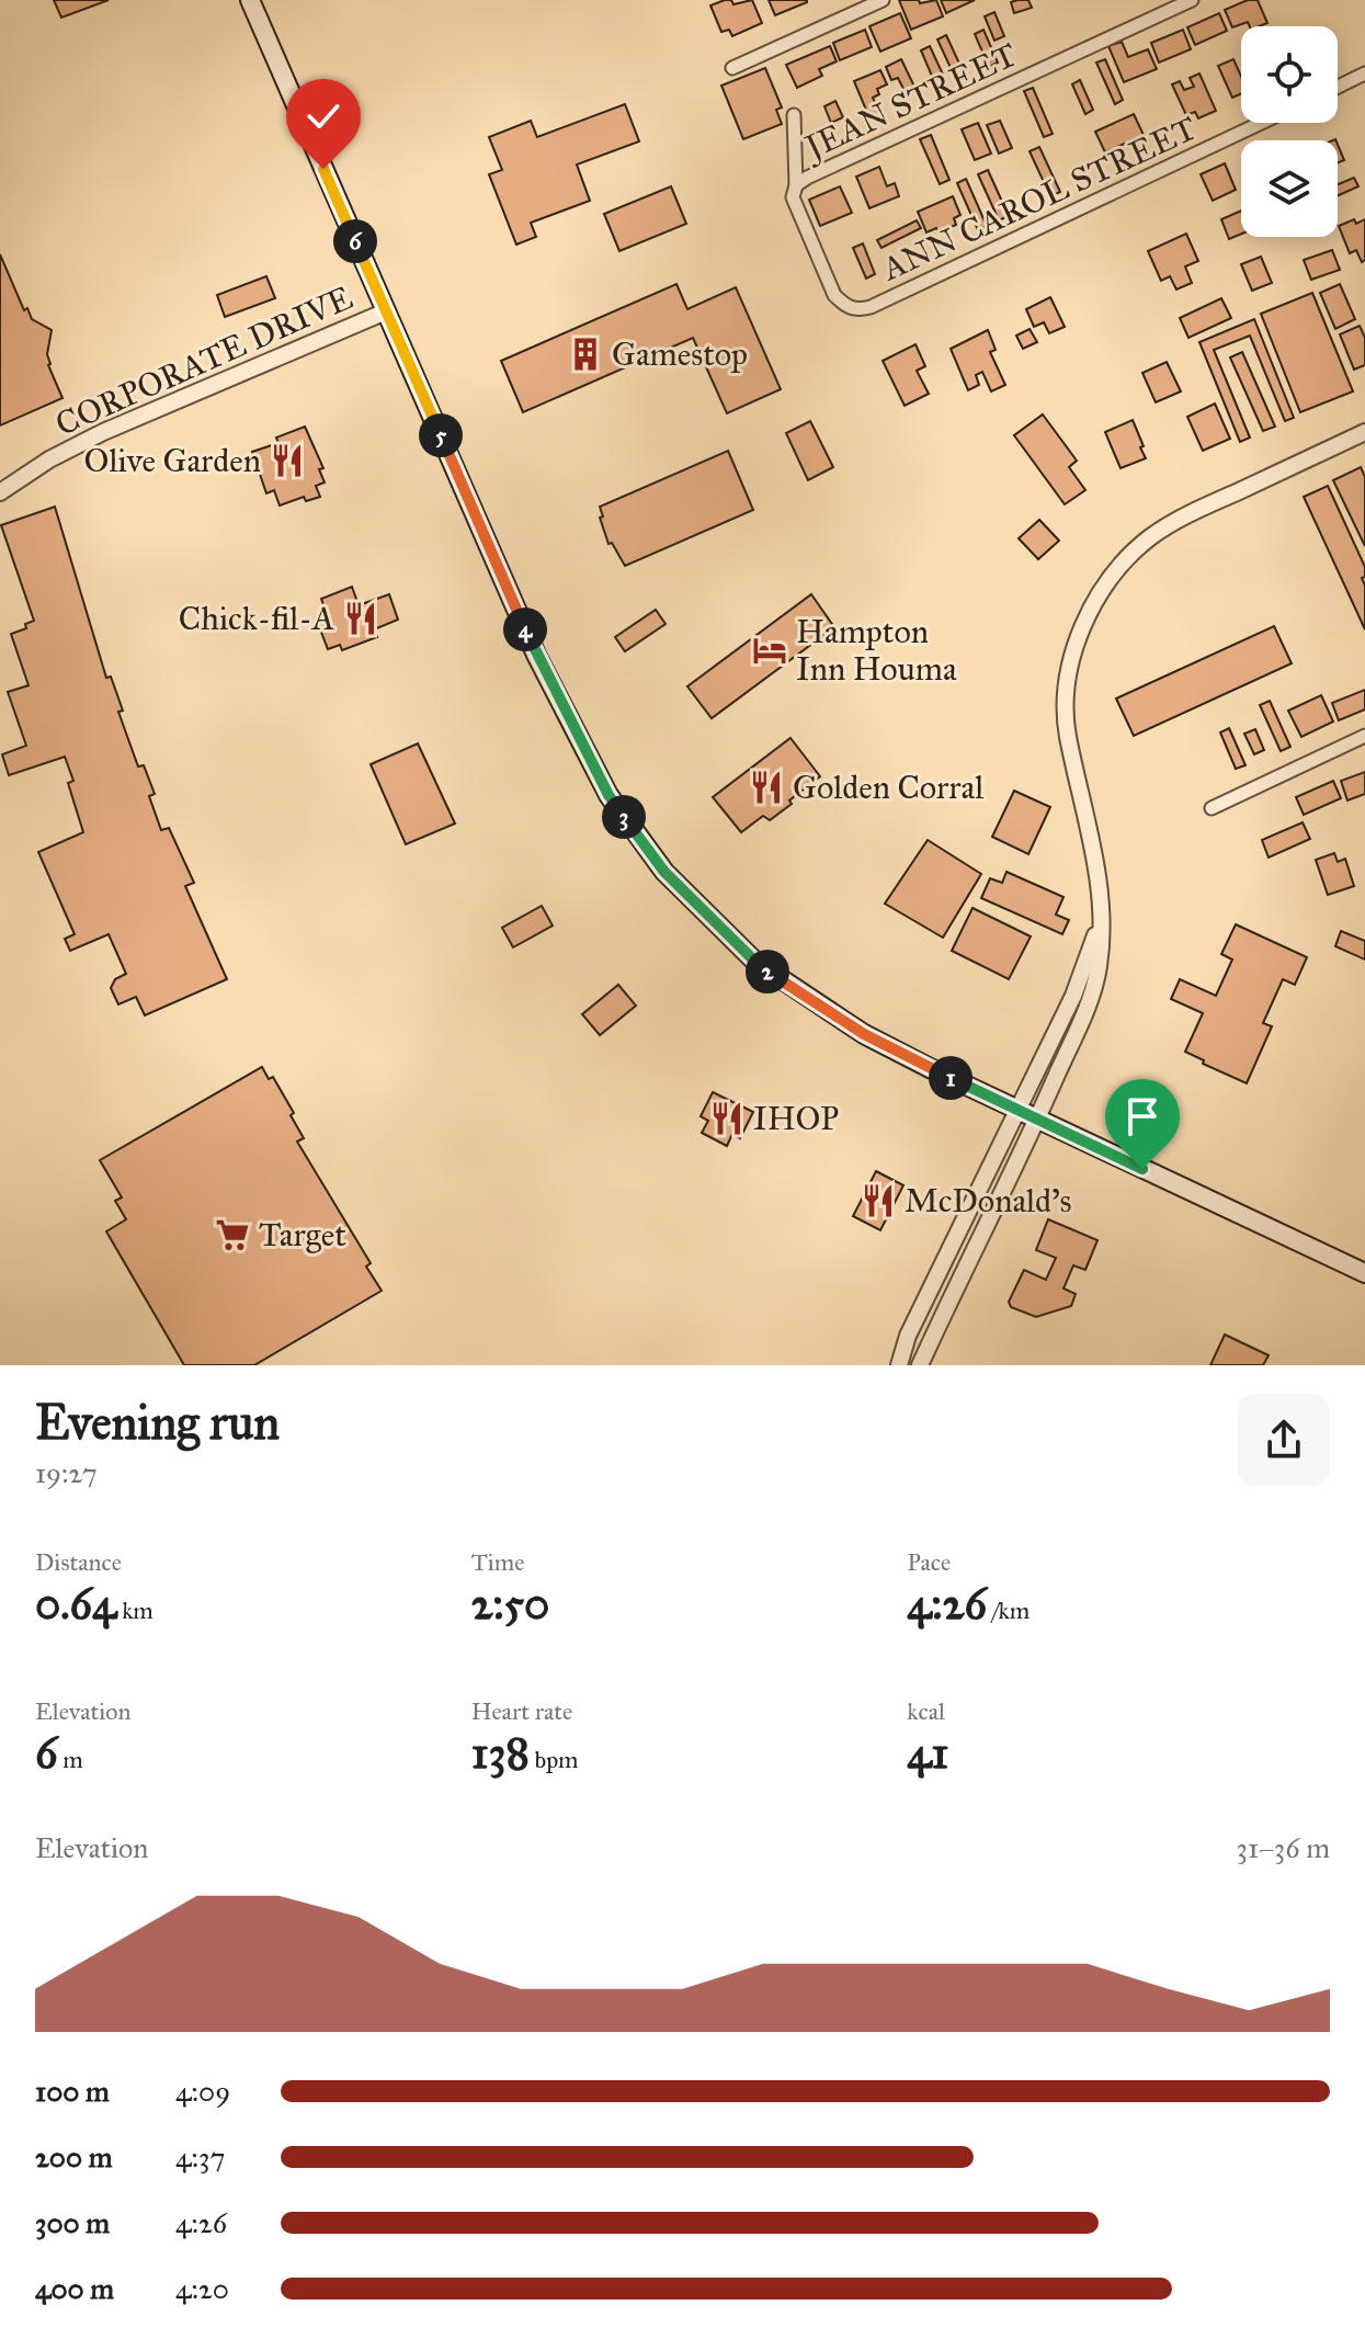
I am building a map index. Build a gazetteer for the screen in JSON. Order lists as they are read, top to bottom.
{
  "streets": {
    "street": ["JEAN STREET", "ANN CAROL STREET", "CORPORATE DRIVE"]
  },
  "crossings": [
    ["JEAN STREET", "ANN CAROL STREET"]
  ],
  "places": {
    "building": ["Gamestop"],
    "restaurant": [
      "Olive Garden",
      "Chick-fil-A",
      "Golden Corral",
      "IHOP",
      "McDonald's"
    ],
    "hotel": ["Hampton Inn Houma"],
    "supermarket": ["Target"]
  },
  "page": {
    "pins": [
      "6",
      "5",
      "4",
      "3",
      "2",
      "1"
    ],
    "heading": ["Evening run", "19:27"],
    "stats": [
      ["Distance", "0.64 km"],
      ["Time", "2:50"],
      ["Pace", "4:26 /km"],
      ["Elevation", "6 m"],
      ["Heart rate", "138 bpm"],
      ["kcal", "41"]
    ],
    "chart": ["Elevation", "31–36 m"],
    "list": [
      {
        "name": "100 m",
        "note": "4:09"
      },
      {
        "name": "200 m",
        "note": "4:37"
      },
      {
        "name": "300 m",
        "note": "4:26"
      },
      {
        "name": "400 m",
        "note": "4:20"
      }
    ]
  }
}
